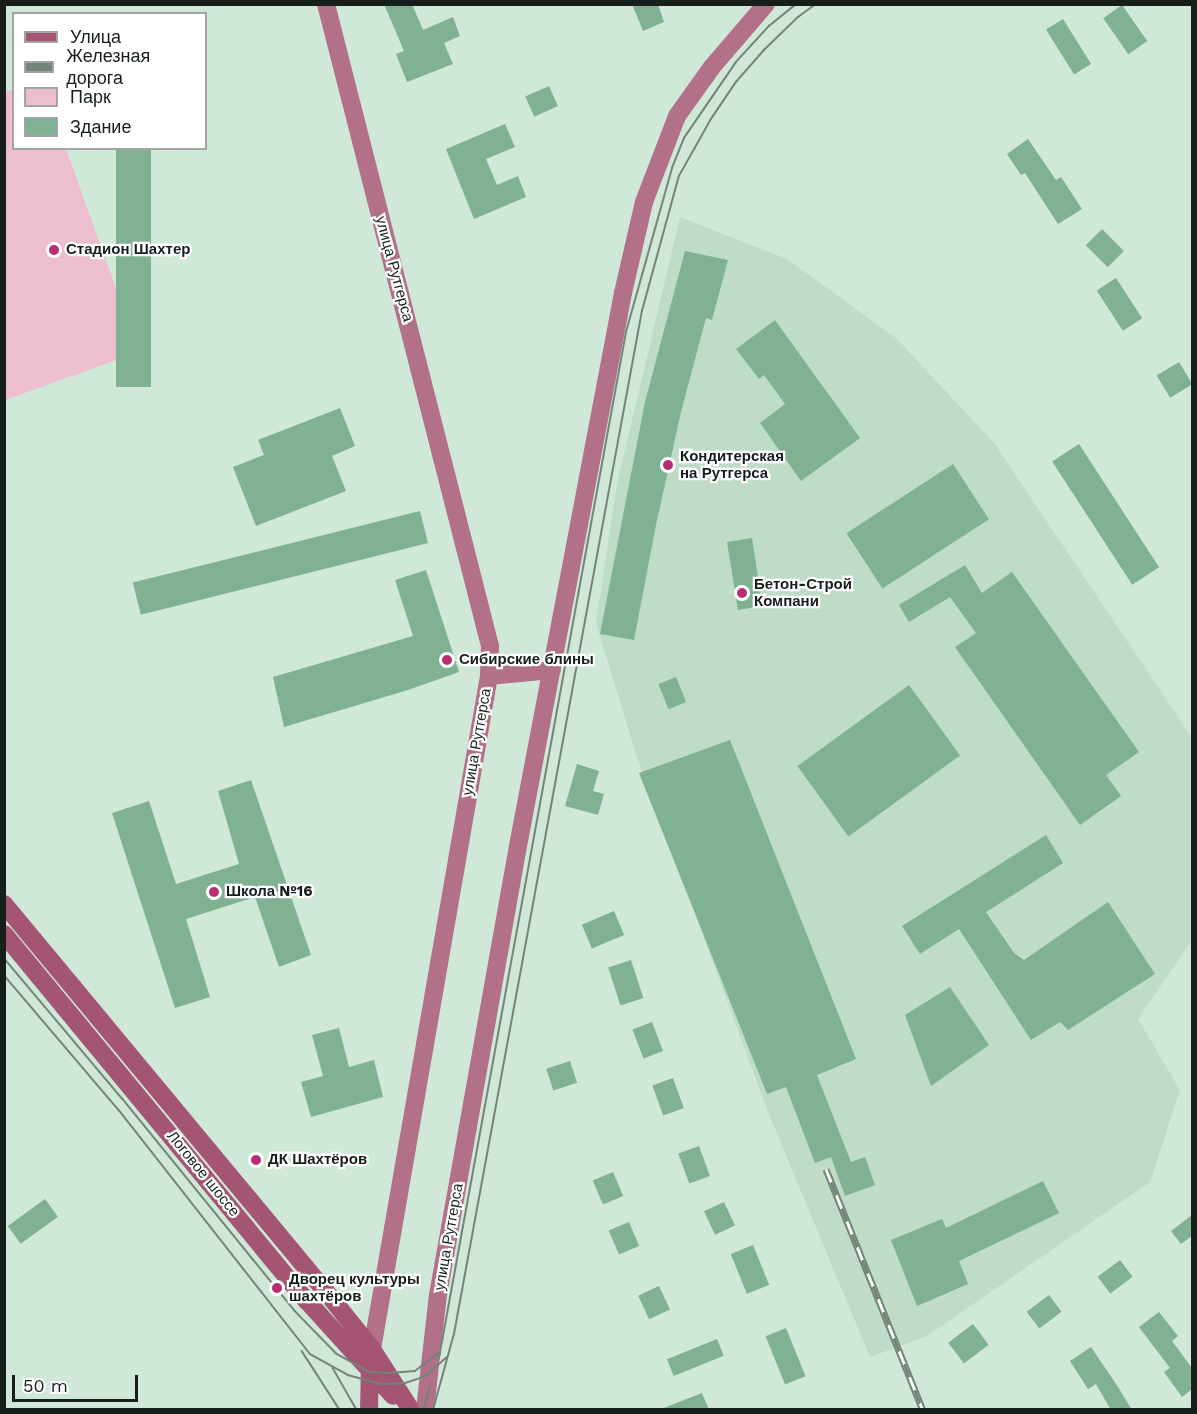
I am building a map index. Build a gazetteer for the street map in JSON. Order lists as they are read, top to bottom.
{
  "streets": {
    "main road": ["улица Рутгерса", "Логовое шоссе"]
  },
  "crossings": [
    ["улица Рутгерса", "Логовое шоссе"]
  ],
  "places": [
    "Стадион Шахтер",
    "Кондитерская на Рутгерса",
    "Бетон-Строй Компани",
    "Сибирские блины",
    "Школа №16",
    "ДК Шахтёров",
    "Дворец культуры шахтёров"
  ],
  "legend": [
    "Улица",
    "Железная дорога",
    "Парк",
    "Здание"
  ],
  "scale_bar": "50 m"
}
